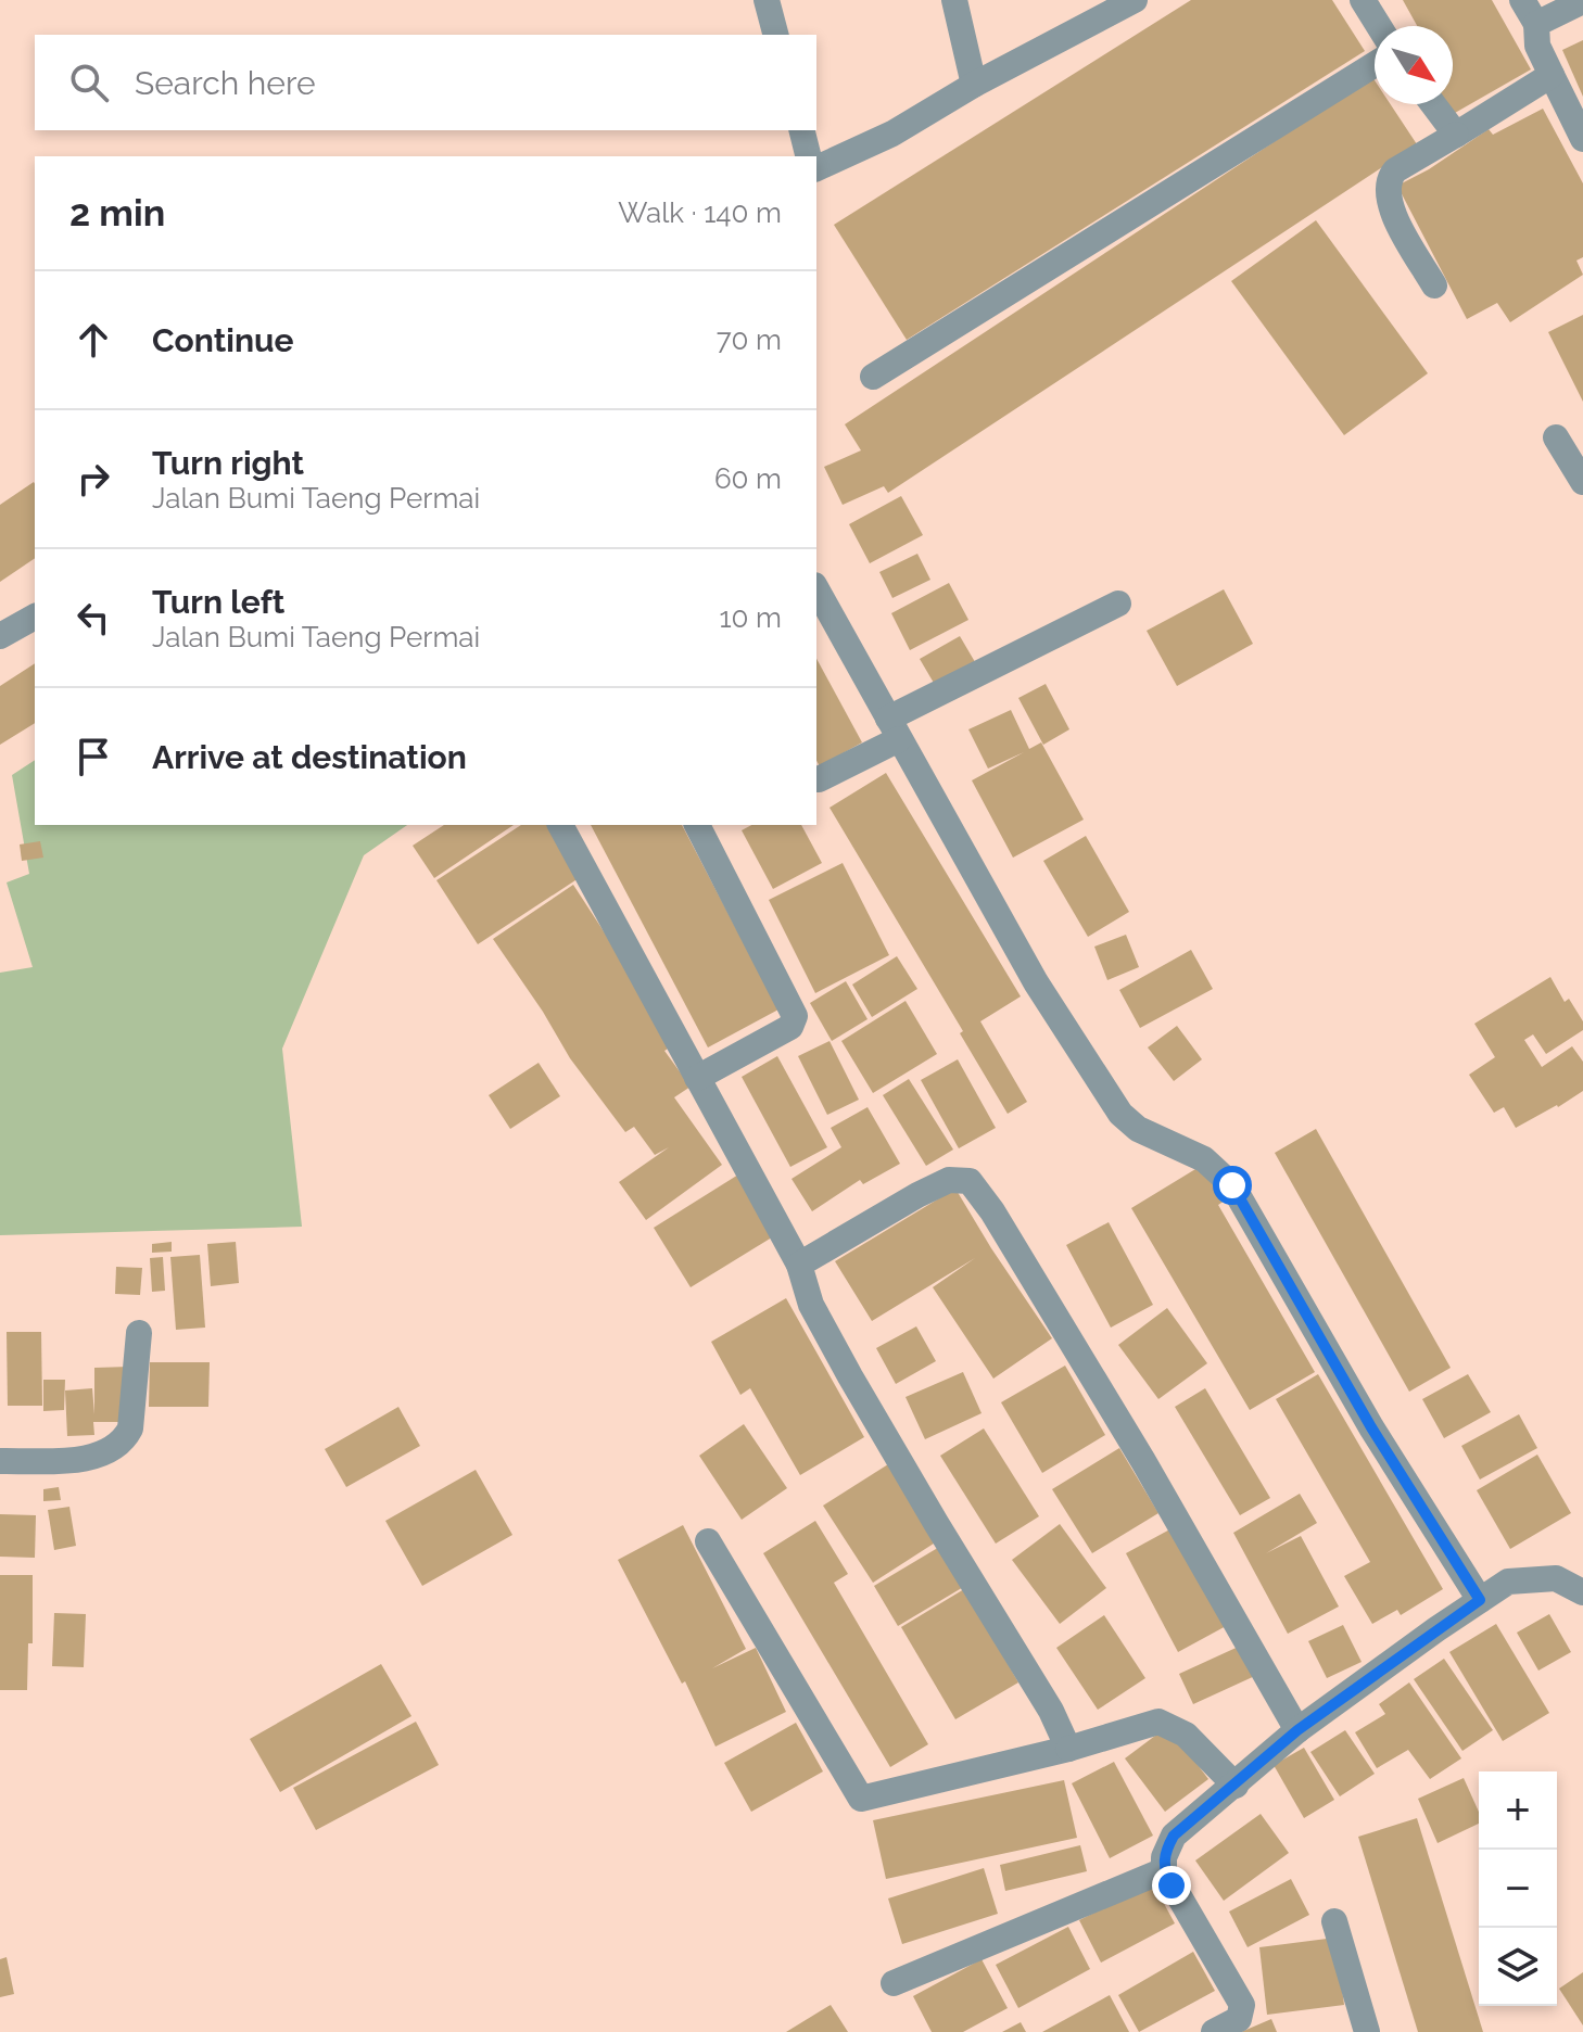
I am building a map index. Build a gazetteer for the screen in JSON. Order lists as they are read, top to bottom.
{
  "north": "bottom right",
  "page": {
    "search": "Search here",
    "heading": ["2 min", "Walk · 140 m"],
    "list": [
      ["Continue", "70 m"],
      ["Turn right", "Jalan Bumi Taeng Permai", "60 m"],
      ["Turn left", "Jalan Bumi Taeng Permai", "10 m"],
      "Arrive at destination"
    ],
    "map_buttons": ["+", "−"]
  }
}
